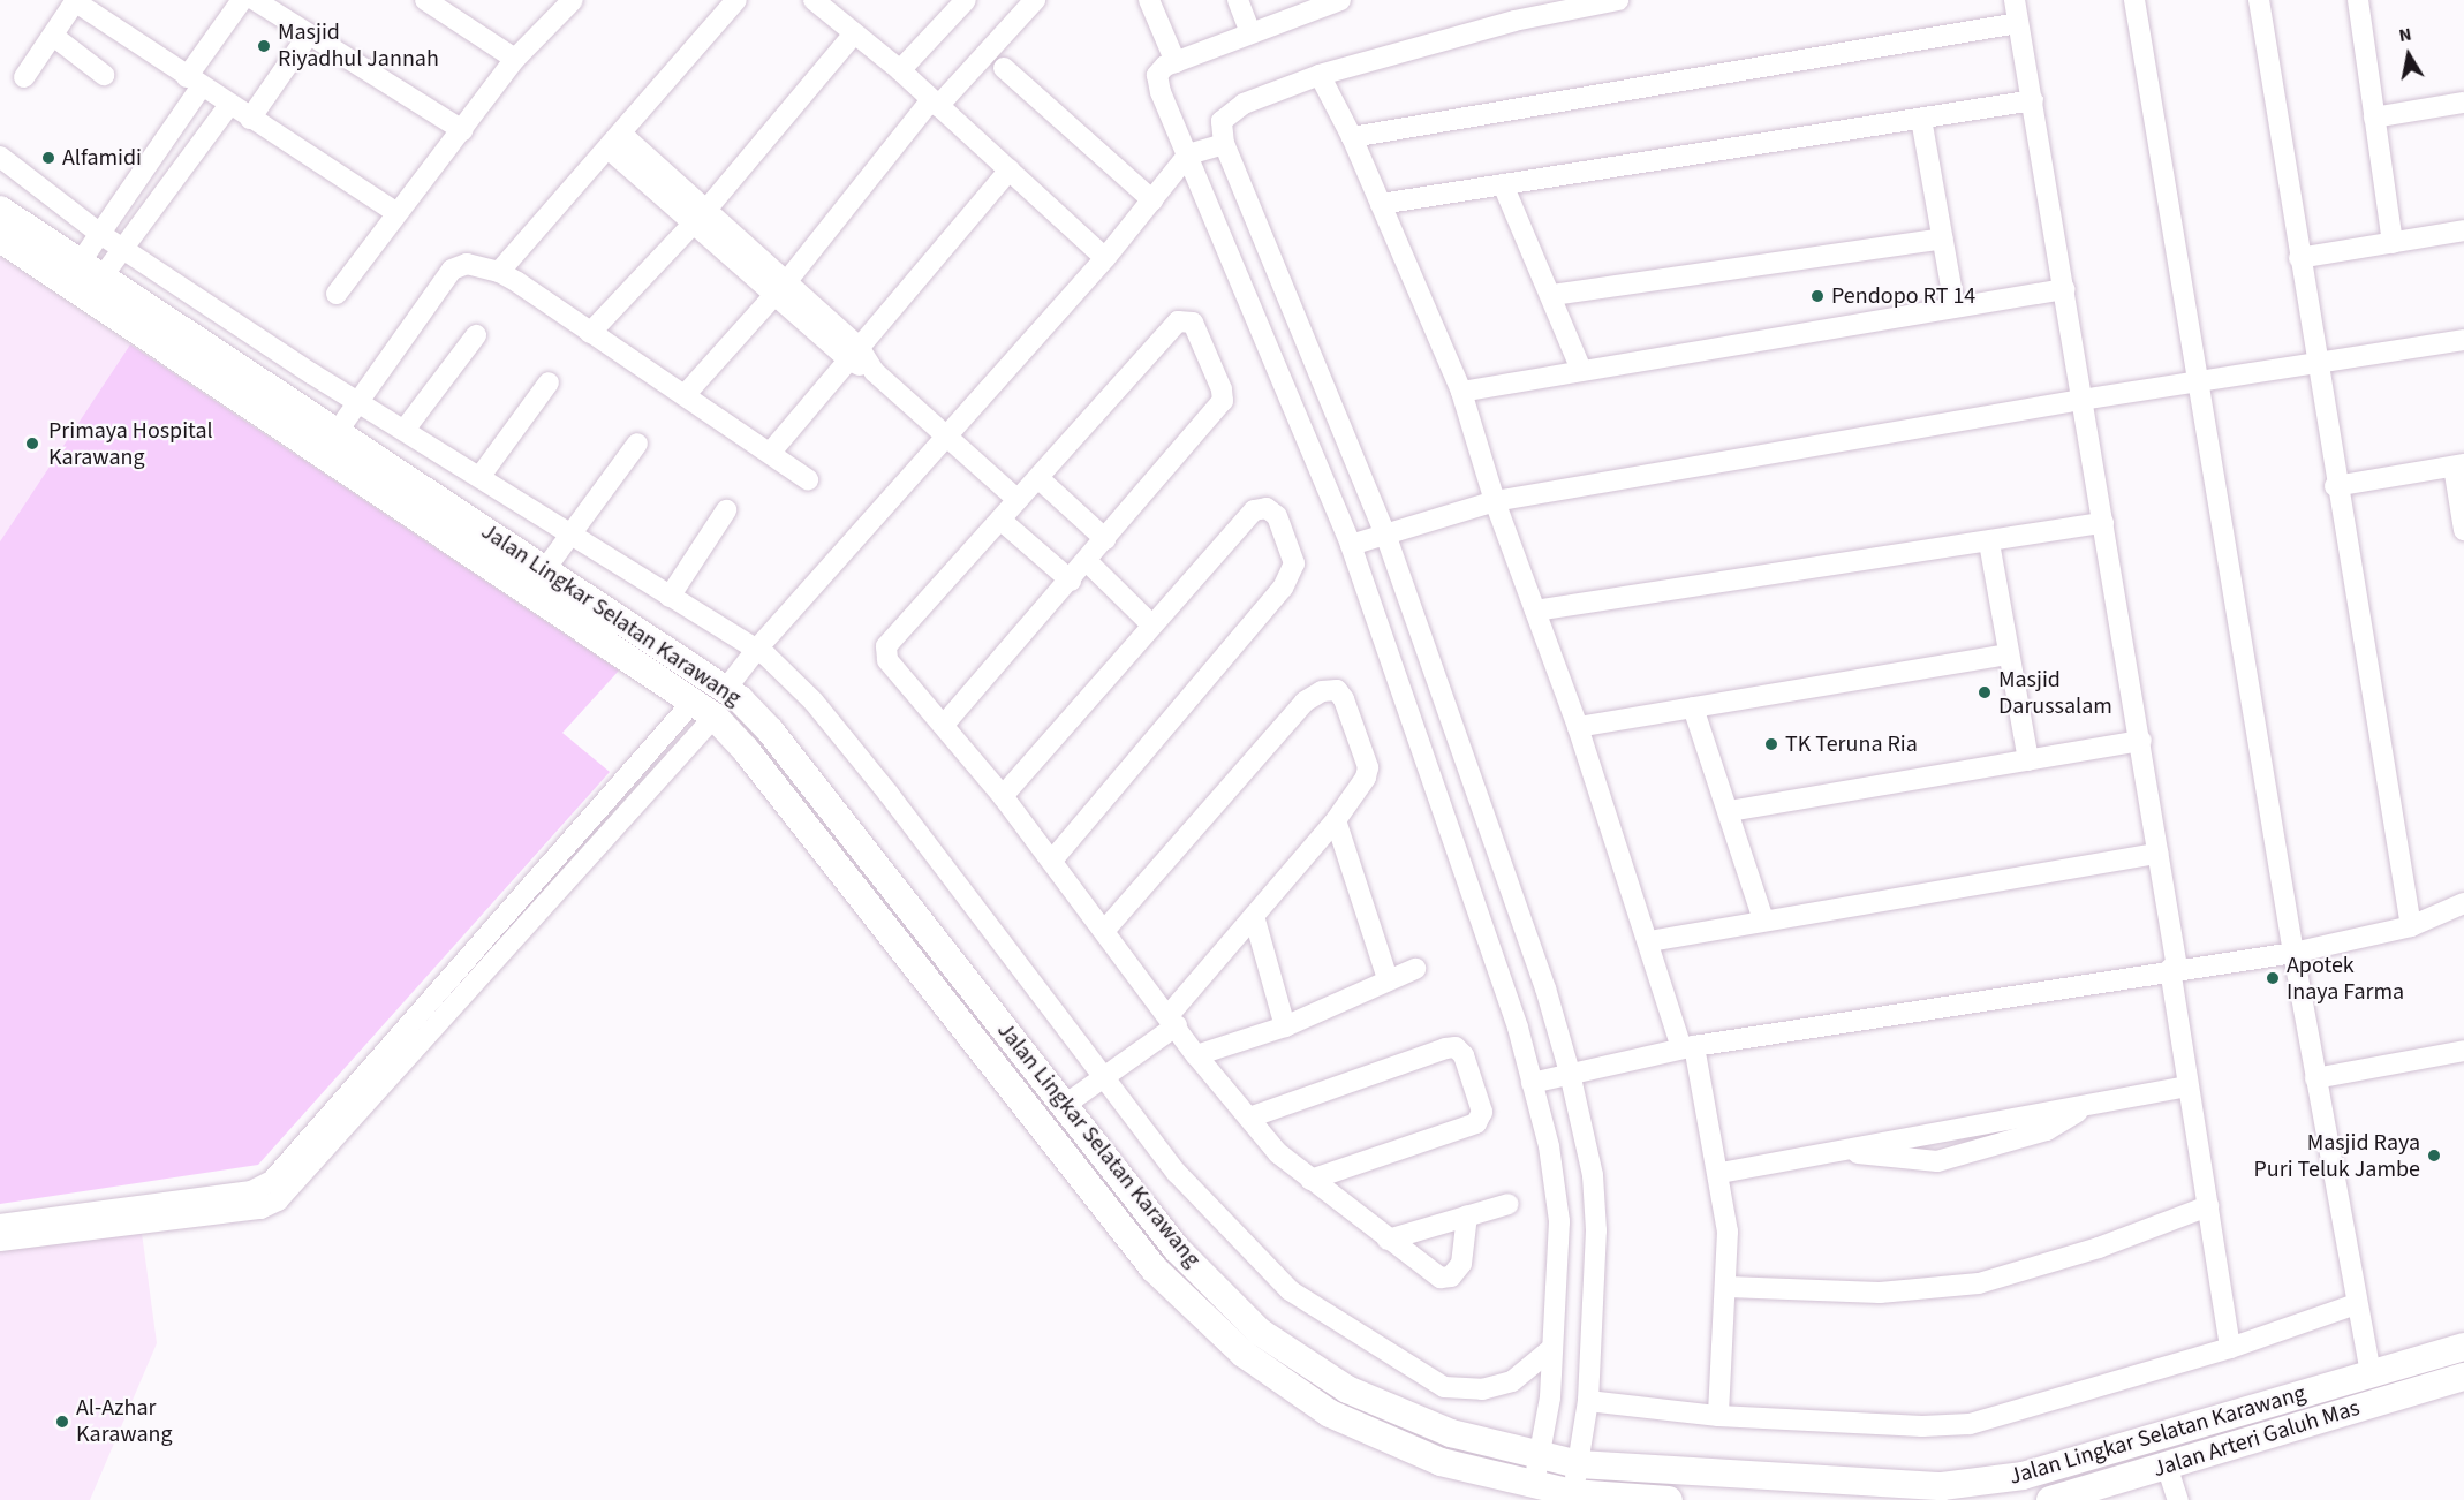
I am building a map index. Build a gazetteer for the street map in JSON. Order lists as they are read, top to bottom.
{
  "streets": {
    "main road": ["Jalan Lingkar Selatan Karawang", "Jalan Arteri Galuh Mas"]
  },
  "places": [
    "Masjid Riyadhul Jannah",
    "Alfamidi",
    "Pendopo RT 14",
    "Primaya Hospital Karawang",
    "Masjid Darussalam",
    "TK Teruna Ria",
    "Apotek Inaya Farma",
    "Masjid Raya Puri Teluk Jambe",
    "Al-Azhar Karawang"
  ],
  "north": "top"
}
